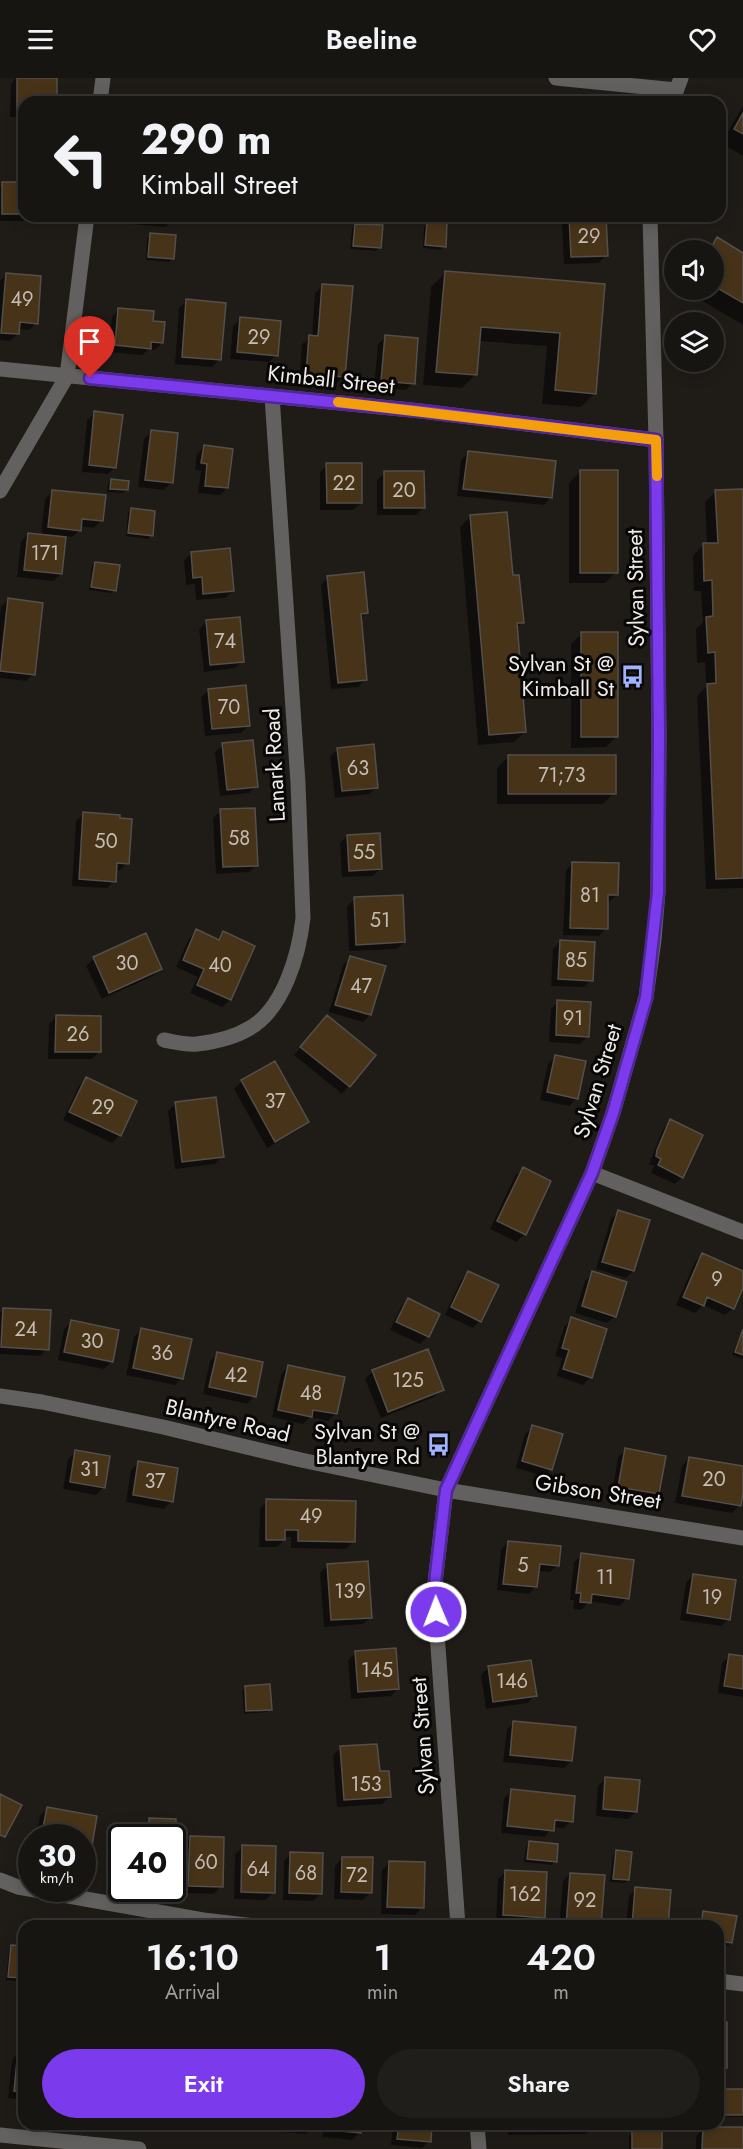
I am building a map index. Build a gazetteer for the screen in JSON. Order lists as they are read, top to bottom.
{
  "streets": {
    "street": [
      "Kimball Street",
      "Sylvan Street",
      "Lanark Road",
      "Blantyre Road",
      "Gibson Street"
    ]
  },
  "crossings": [
    ["Kimball Street", "Sylvan Street"],
    ["Kimball Street", "Lanark Road"],
    ["Sylvan Street", "Blantyre Road"],
    ["Sylvan Street", "Gibson Street"],
    ["Blantyre Road", "Gibson Street"]
  ],
  "places": {
    "bus stop": ["Sylvan St @ Kimball St", "Sylvan St @ Blantyre Rd"]
  },
  "house_numbers": [
    "29",
    "49",
    "29",
    "22",
    "20",
    "171",
    "74",
    "70",
    "63",
    "71;73",
    "58",
    "50",
    "55",
    "81",
    "51",
    "85",
    "30",
    "40",
    "47",
    "91",
    "26",
    "37",
    "29",
    "9",
    "24",
    "30",
    "36",
    "42",
    "125",
    "48",
    "31",
    "20",
    "37",
    "49",
    "5",
    "11",
    "139",
    "19",
    "145",
    "146",
    "153",
    "60",
    "64",
    "68",
    "72",
    "162",
    "92"
  ],
  "page": {
    "header": "Beeline",
    "turn": ["290 m", "Kimball Street"],
    "speed": "30 km/h",
    "limit": "40",
    "eta": [
      "16:10",
      "Arrival",
      "1",
      "min",
      "420",
      "m"
    ],
    "buttons": ["Exit", "Share"]
  }
}
